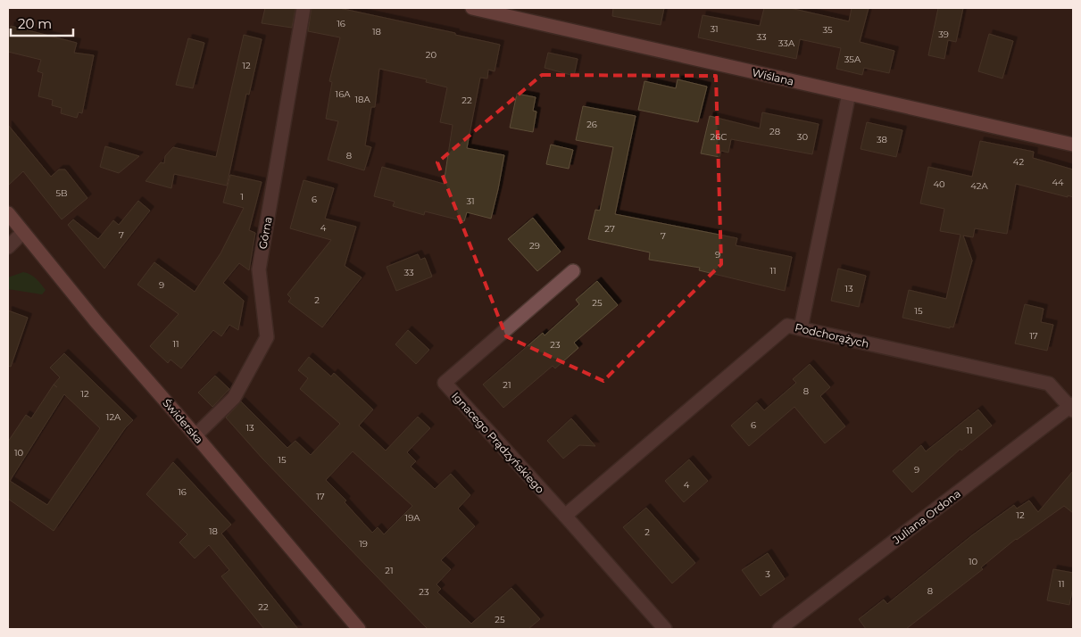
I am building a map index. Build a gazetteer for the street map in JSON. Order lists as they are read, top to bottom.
{
  "streets": {
    "street": [
      "Wiślana",
      "Górna",
      "Podchorążych",
      "Świderska",
      "Ignacego Prądzyńskiego",
      "Juliana Ordona"
    ]
  },
  "crossings": [
    ["Górna", "Świderska"],
    ["Podchorążych", "Ignacego Prądzyńskiego"],
    ["Podchorążych", "Juliana Ordona"]
  ],
  "house_numbers": [
    "16",
    "31",
    "35",
    "18",
    "39",
    "33",
    "33A",
    "20",
    "35A",
    "12",
    "16A",
    "18A",
    "22",
    "26",
    "28",
    "26C",
    "30",
    "38",
    "8",
    "42",
    "44",
    "40",
    "42A",
    "5B",
    "1",
    "6",
    "31",
    "4",
    "27",
    "7",
    "7",
    "29",
    "9",
    "11",
    "33",
    "9",
    "13",
    "2",
    "25",
    "15",
    "17",
    "11",
    "23",
    "21",
    "8",
    "12",
    "12A",
    "6",
    "13",
    "11",
    "10",
    "15",
    "9",
    "4",
    "16",
    "17",
    "12",
    "19A",
    "18",
    "2",
    "19",
    "10",
    "21",
    "3",
    "11",
    "8",
    "23",
    "22",
    "25"
  ],
  "scale_bar": "20 m"
}
